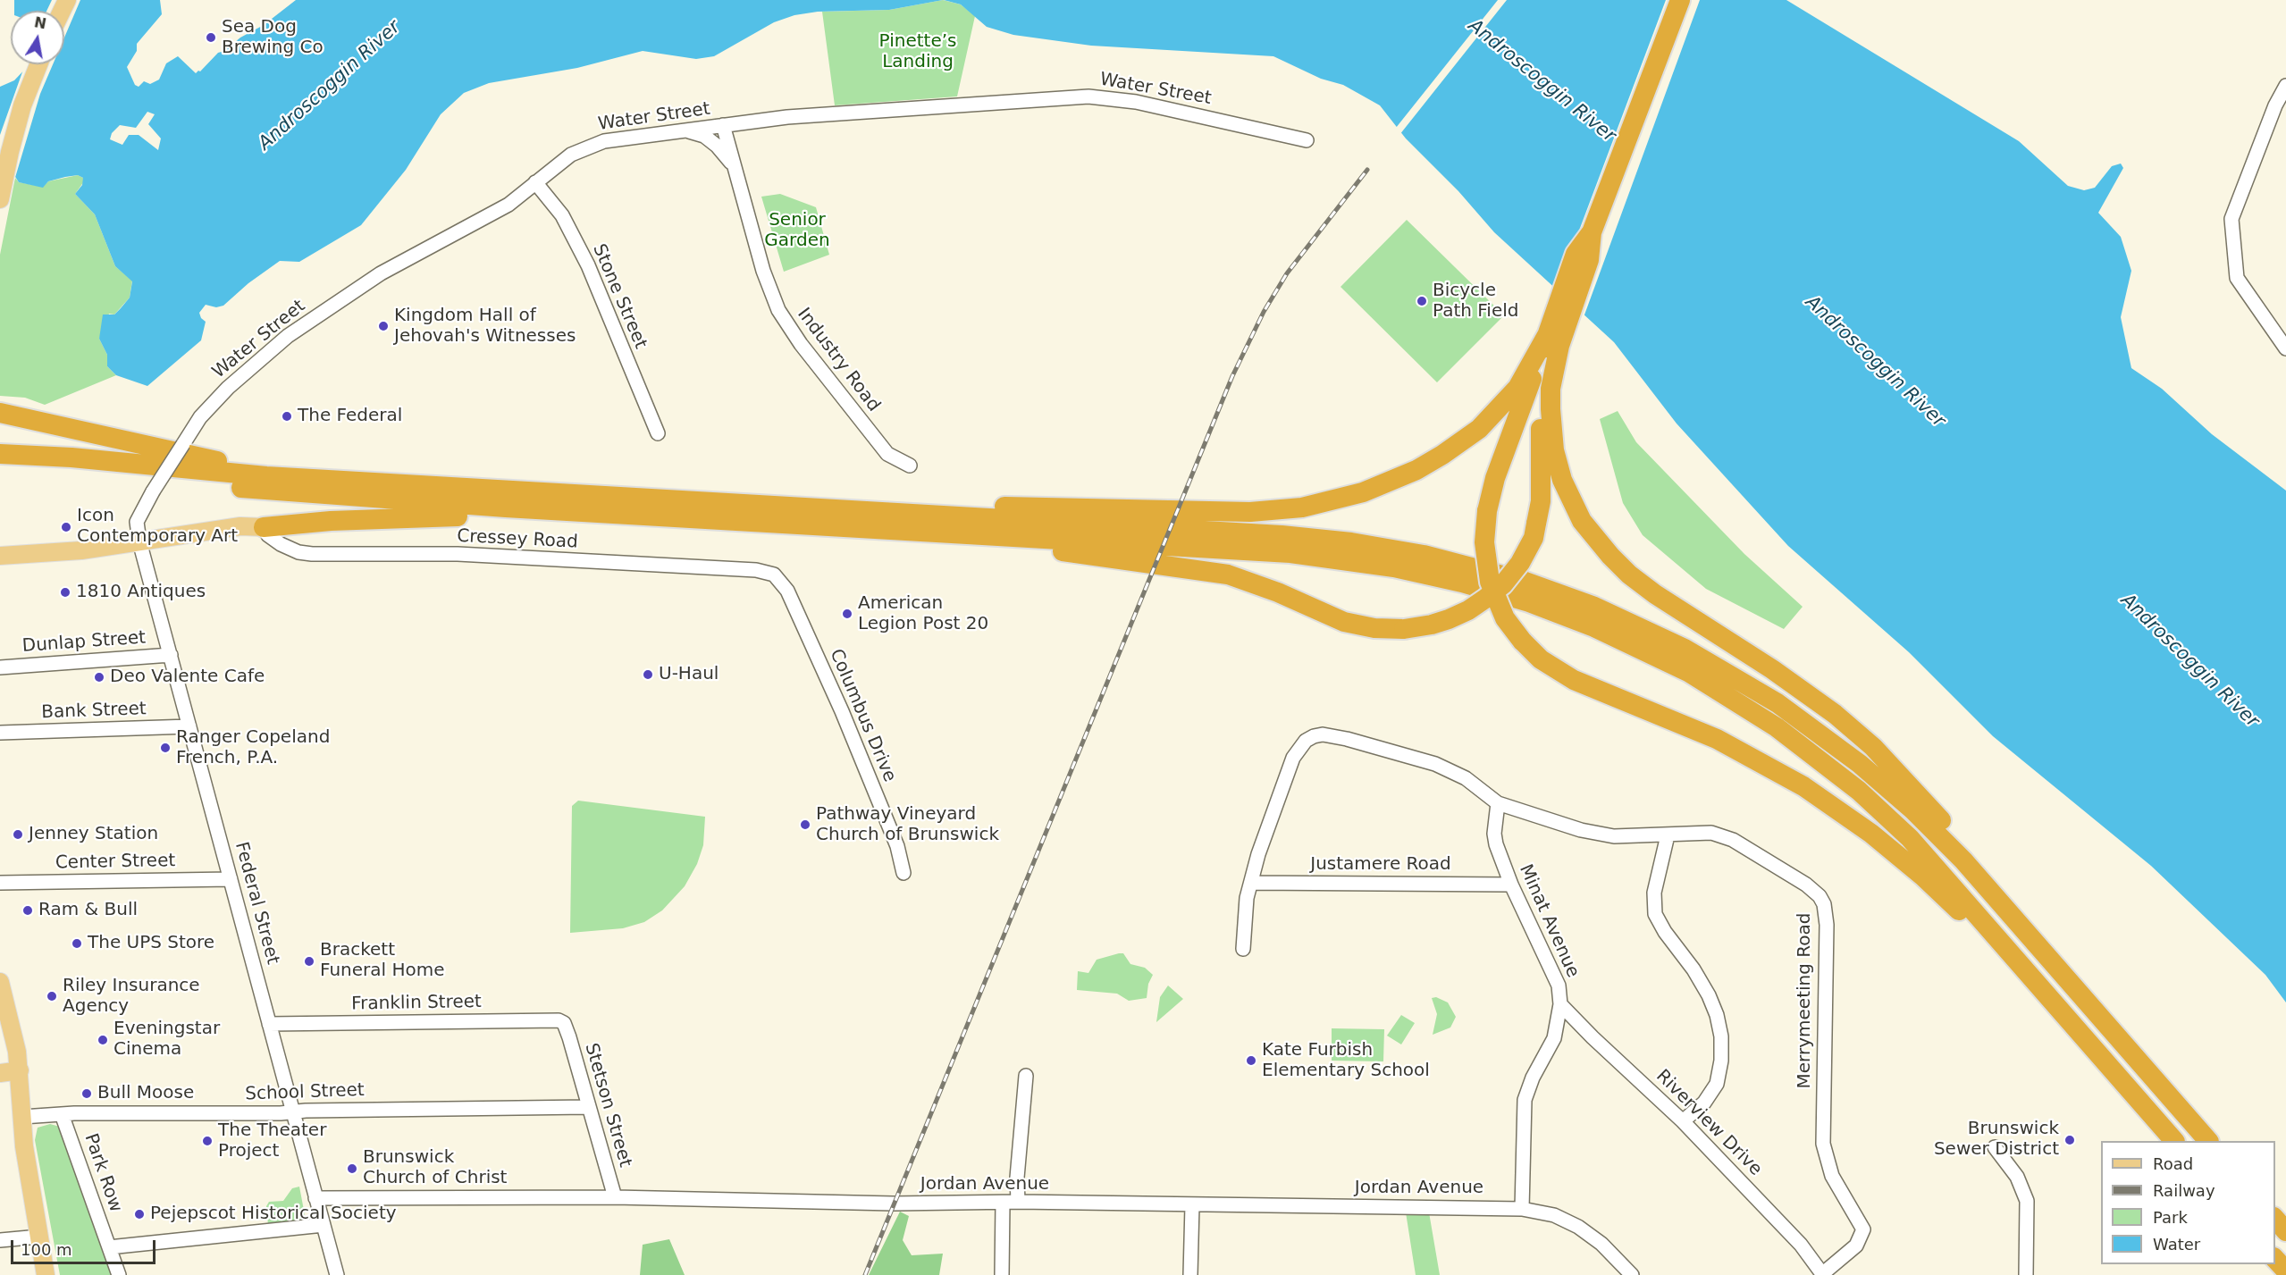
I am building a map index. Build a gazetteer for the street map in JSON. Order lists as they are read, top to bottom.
{
  "streets": {
    "street": [
      "Water Street",
      "Stone Street",
      "Industry Road",
      "Cressey Road",
      "Dunlap Street",
      "Bank Street",
      "Columbus Drive",
      "Center Street",
      "Justamere Road",
      "Federal Street",
      "Minat Avenue",
      "Merrymeeting Road",
      "Franklin Street",
      "School Street",
      "Stetson Street",
      "Riverview Drive",
      "Park Row",
      "Jordan Avenue"
    ]
  },
  "crossings": [
    ["Water Street", "Stone Street"],
    ["Water Street", "Industry Road"],
    ["Water Street", "Federal Street"],
    ["Cressey Road", "Columbus Drive"],
    ["Dunlap Street", "Federal Street"],
    ["Bank Street", "Federal Street"],
    ["Center Street", "Federal Street"],
    ["Justamere Road", "Minat Avenue"],
    ["Justamere Road", "Merrymeeting Road"],
    ["Federal Street", "Franklin Street"],
    ["Federal Street", "School Street"],
    ["Federal Street", "Jordan Avenue"],
    ["Minat Avenue", "Merrymeeting Road"],
    ["Minat Avenue", "Riverview Drive"],
    ["Minat Avenue", "Jordan Avenue"],
    ["Merrymeeting Road", "Riverview Drive"],
    ["Franklin Street", "Stetson Street"],
    ["School Street", "Stetson Street"],
    ["School Street", "Park Row"],
    ["Stetson Street", "Jordan Avenue"]
  ],
  "water": ["Androscoggin River"],
  "parks": ["Pinette’s Landing", "Senior Garden"],
  "places": [
    "Sea Dog Brewing Co",
    "Bicycle Path Field",
    "Kingdom Hall of Jehovah's Witnesses",
    "The Federal",
    "Icon Contemporary Art",
    "1810 Antiques",
    "American Legion Post 20",
    "U-Haul",
    "Deo Valente Cafe",
    "Ranger Copeland French, P.A.",
    "Pathway Vineyard Church of Brunswick",
    "Jenney Station",
    "Ram & Bull",
    "The UPS Store",
    "Brackett Funeral Home",
    "Riley Insurance Agency",
    "Eveningstar Cinema",
    "Kate Furbish Elementary School",
    "Bull Moose",
    "Brunswick Sewer District",
    "The Theater Project",
    "Brunswick Church of Christ",
    "Pejepscot Historical Society"
  ],
  "legend": [
    "Road",
    "Railway",
    "Park",
    "Water"
  ],
  "scale_bar": "100 m",
  "north": "top"
}
